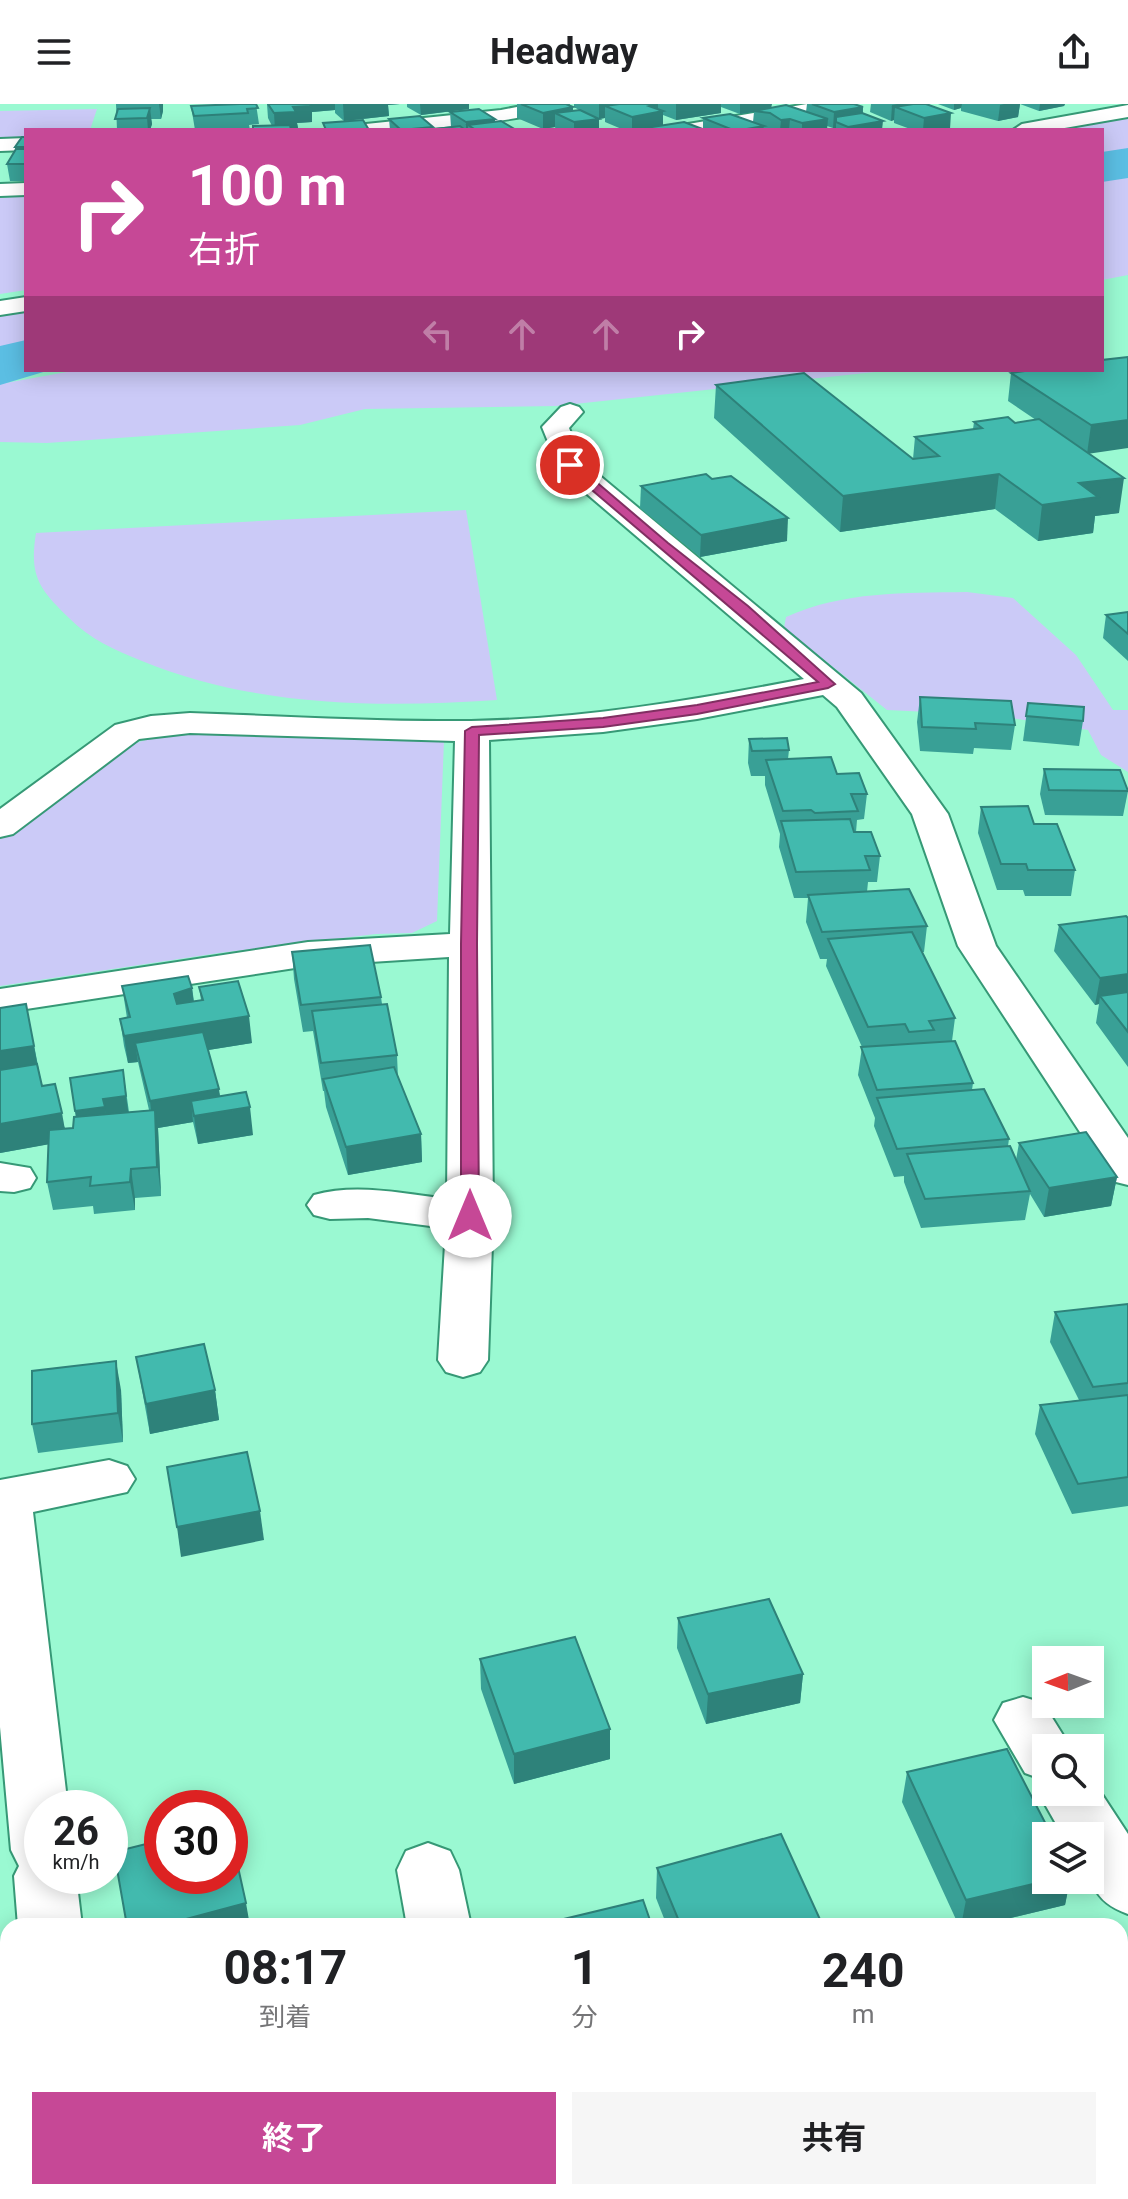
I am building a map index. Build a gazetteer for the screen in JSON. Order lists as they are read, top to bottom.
{
  "north": "left",
  "page": {
    "header": "Headway",
    "turn": ["100 m", "右折"],
    "speed": "26 km/h",
    "limit": "30",
    "eta": [
      "08:17",
      "到着",
      "1",
      "分",
      "240",
      "m"
    ],
    "buttons": ["終了", "共有"]
  }
}
